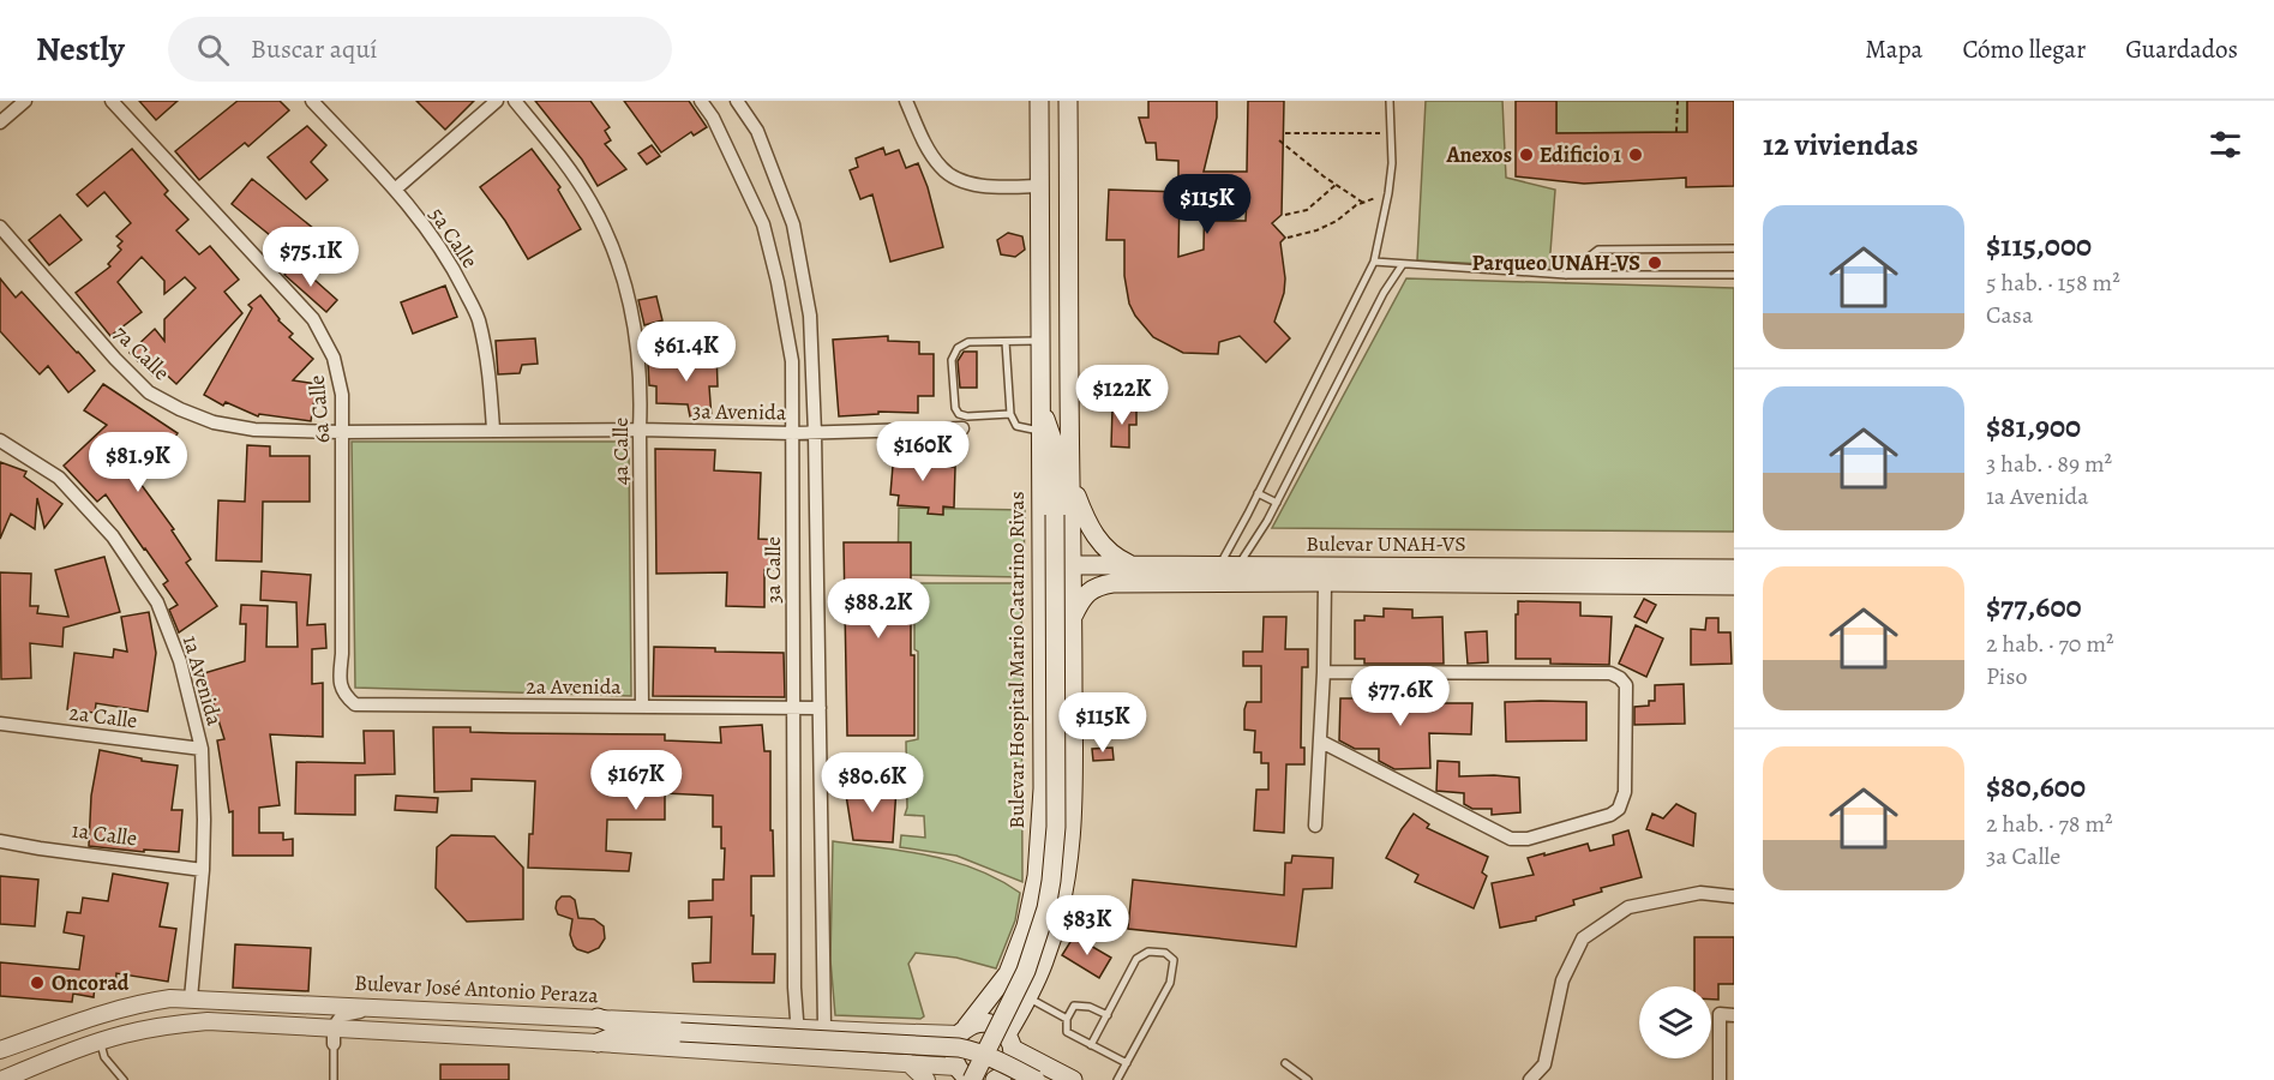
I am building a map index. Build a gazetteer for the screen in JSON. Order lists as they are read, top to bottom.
{
  "streets": {
    "main road": ["Bulevar UNAH-VS", "Bulevar Hospital Mario Catarino Rivas"],
    "street": [
      "5a Calle",
      "7a Calle",
      "6a Calle",
      "3a Avenida",
      "4a Calle",
      "3a Calle",
      "1a Avenida",
      "2a Avenida",
      "2a Calle",
      "1a Calle",
      "Bulevar José Antonio Peraza"
    ]
  },
  "crossings": [
    ["5a Calle", "3a Avenida"],
    ["7a Calle", "6a Calle"],
    ["7a Calle", "3a Avenida"],
    ["6a Calle", "3a Avenida"],
    ["6a Calle", "2a Avenida"],
    ["3a Avenida", "4a Calle"],
    ["3a Avenida", "3a Calle"],
    ["4a Calle", "2a Avenida"],
    ["Bulevar UNAH-VS", "Bulevar Hospital Mario Catarino Rivas"],
    ["3a Calle", "2a Avenida"],
    ["3a Calle", "Bulevar José Antonio Peraza"],
    ["Bulevar Hospital Mario Catarino Rivas", "Bulevar José Antonio Peraza"],
    ["1a Avenida", "2a Calle"],
    ["1a Avenida", "1a Calle"],
    ["1a Avenida", "Bulevar José Antonio Peraza"]
  ],
  "places": [
    "Anexos",
    "Edificio 1",
    "Parqueo UNAH-VS",
    "Oncorad"
  ],
  "page": {
    "header": "Nestly",
    "search": "Buscar aquí",
    "nav": ["Mapa", "Cómo llegar", "Guardados"],
    "heading": "12 viviendas",
    "price": [
      "$115K",
      "$75.1K",
      "$61.4K",
      "$122K",
      "$160K",
      "$81.9K",
      "$88.2K",
      "$77.6K",
      "$115K",
      "$167K",
      "$80.6K",
      "$83K"
    ],
    "list": [
      {
        "name": "$115,000",
        "note": "5 hab. · 158 m² · Casa"
      },
      {
        "name": "$81,900",
        "note": "3 hab. · 89 m² · 1a Avenida"
      },
      {
        "name": "$77,600",
        "note": "2 hab. · 70 m² · Piso"
      },
      {
        "name": "$80,600",
        "note": "2 hab. · 78 m² · 3a Calle"
      }
    ]
  }
}
